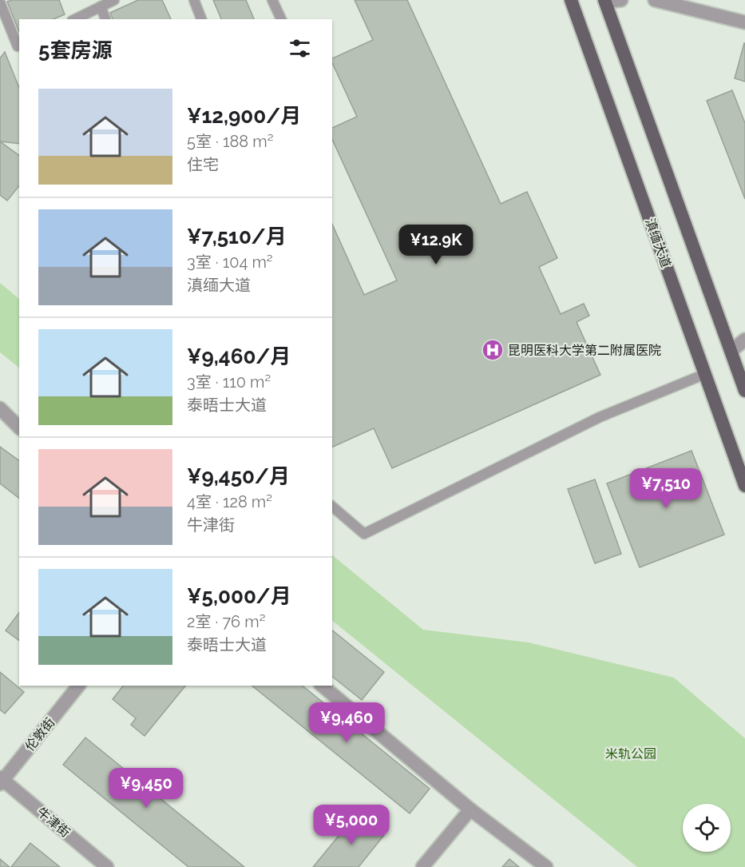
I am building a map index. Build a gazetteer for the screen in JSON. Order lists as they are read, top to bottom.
{
  "streets": {
    "main road": ["滇缅大道"],
    "street": ["伦敦街", "牛津街"]
  },
  "crossings": [
    ["伦敦街", "牛津街"]
  ],
  "parks": ["米轨公园"],
  "places": {
    "hospital": ["昆明医科大学第二附属医院"]
  },
  "page": {
    "heading": "5套房源",
    "list": [
      {
        "name": "¥12,900/月",
        "note": "5室 · 188 m² · 住宅"
      },
      {
        "name": "¥7,510/月",
        "note": "3室 · 104 m² · 滇缅大道"
      },
      {
        "name": "¥9,460/月",
        "note": "3室 · 110 m² · 泰晤士大道"
      },
      {
        "name": "¥9,450/月",
        "note": "4室 · 128 m² · 牛津街"
      },
      {
        "name": "¥5,000/月",
        "note": "2室 · 76 m² · 泰晤士大道"
      }
    ],
    "price": [
      "¥12.9K",
      "¥7,510",
      "¥9,460",
      "¥9,450",
      "¥5,000"
    ]
  }
}
